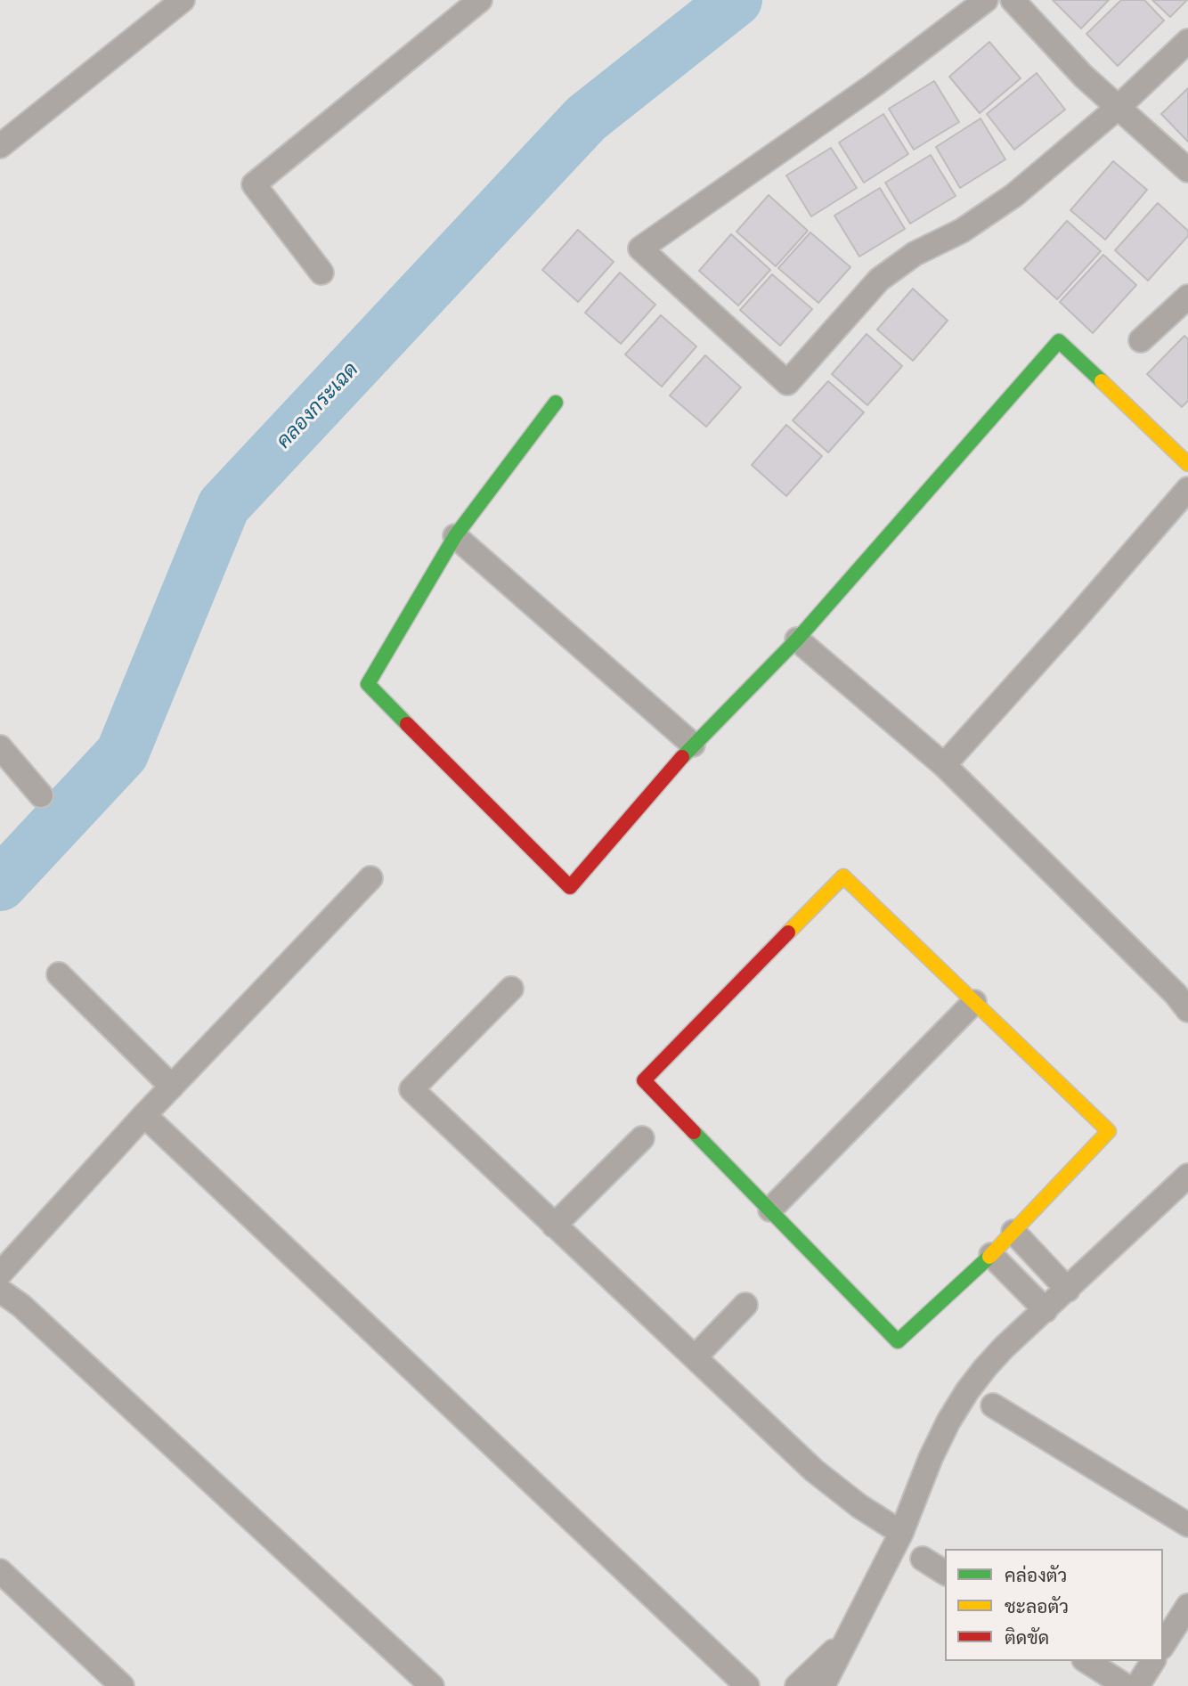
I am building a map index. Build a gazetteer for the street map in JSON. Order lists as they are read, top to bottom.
{
  "water": ["คลองกระเฉด"],
  "legend": ["คล่องตัว", "ชะลอตัว", "ติดขัด"]
}
